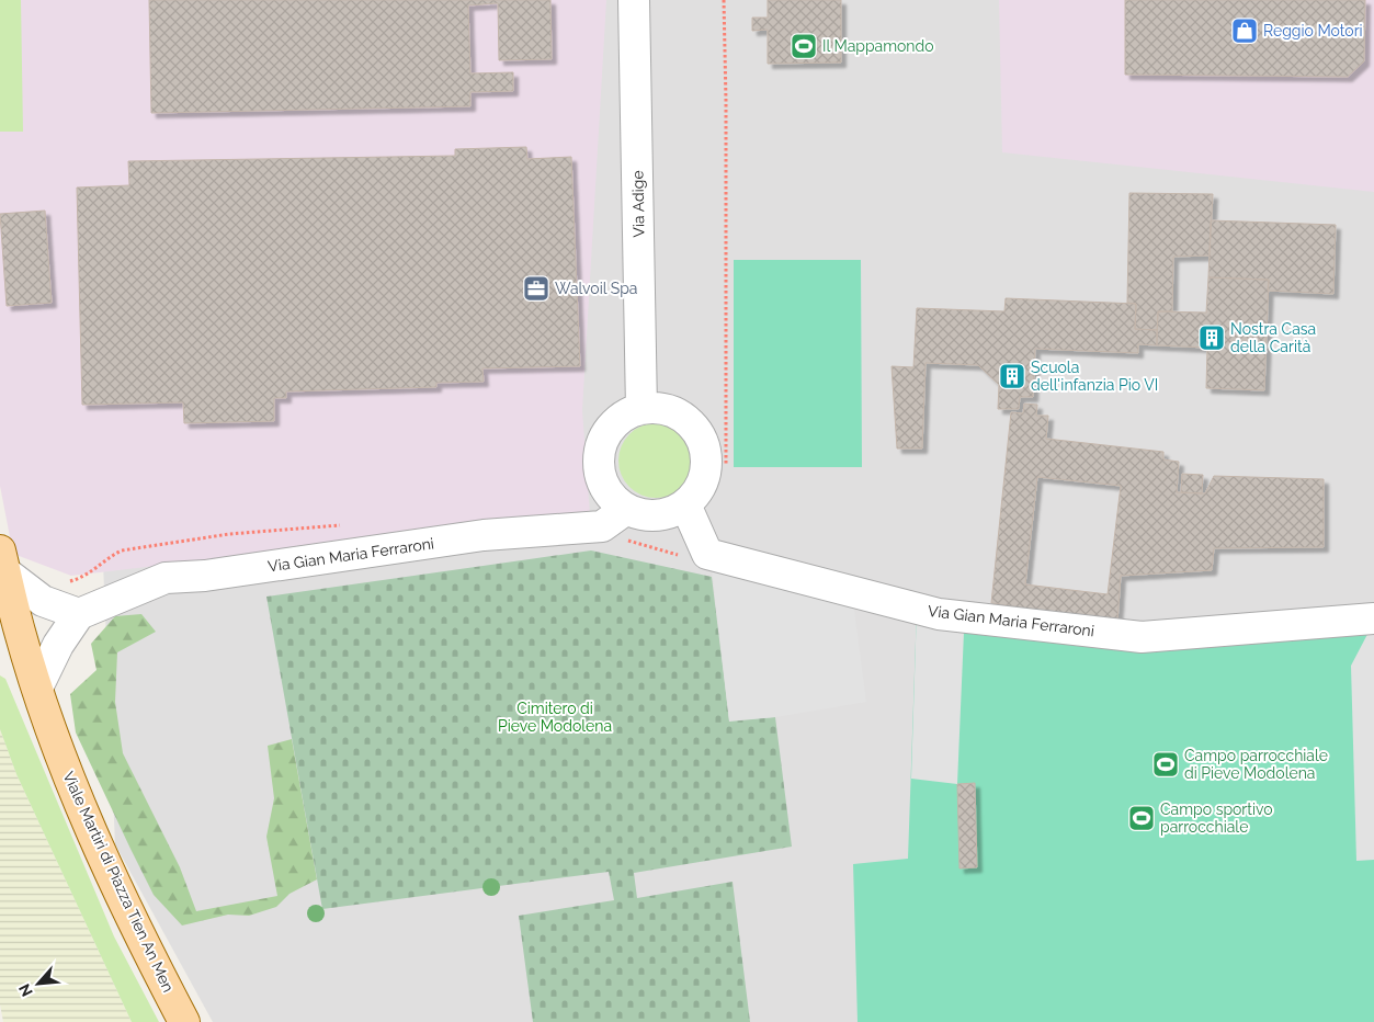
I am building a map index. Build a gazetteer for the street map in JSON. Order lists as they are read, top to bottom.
{
  "streets": {
    "main road": ["Viale Martiri di Piazza Tien An Men"],
    "street": ["Via Adige", "Via Gian Maria Ferraroni"]
  },
  "crossings": [
    ["Via Adige", "Via Gian Maria Ferraroni"]
  ],
  "parks": ["Cimitero di Pieve Modolena"],
  "places": {
    "shop": ["Reggio Motori"],
    "sports": ["Il Mappamondo", "Campo parrocchiale di Pieve Modolena", "Campo sportivo parrocchiale"],
    "office": ["Walvoil Spa"],
    "building": ["Nostra Casa della Carità", "Scuola dell'infanzia Pio VI"]
  },
  "north": "bottom left"
}
